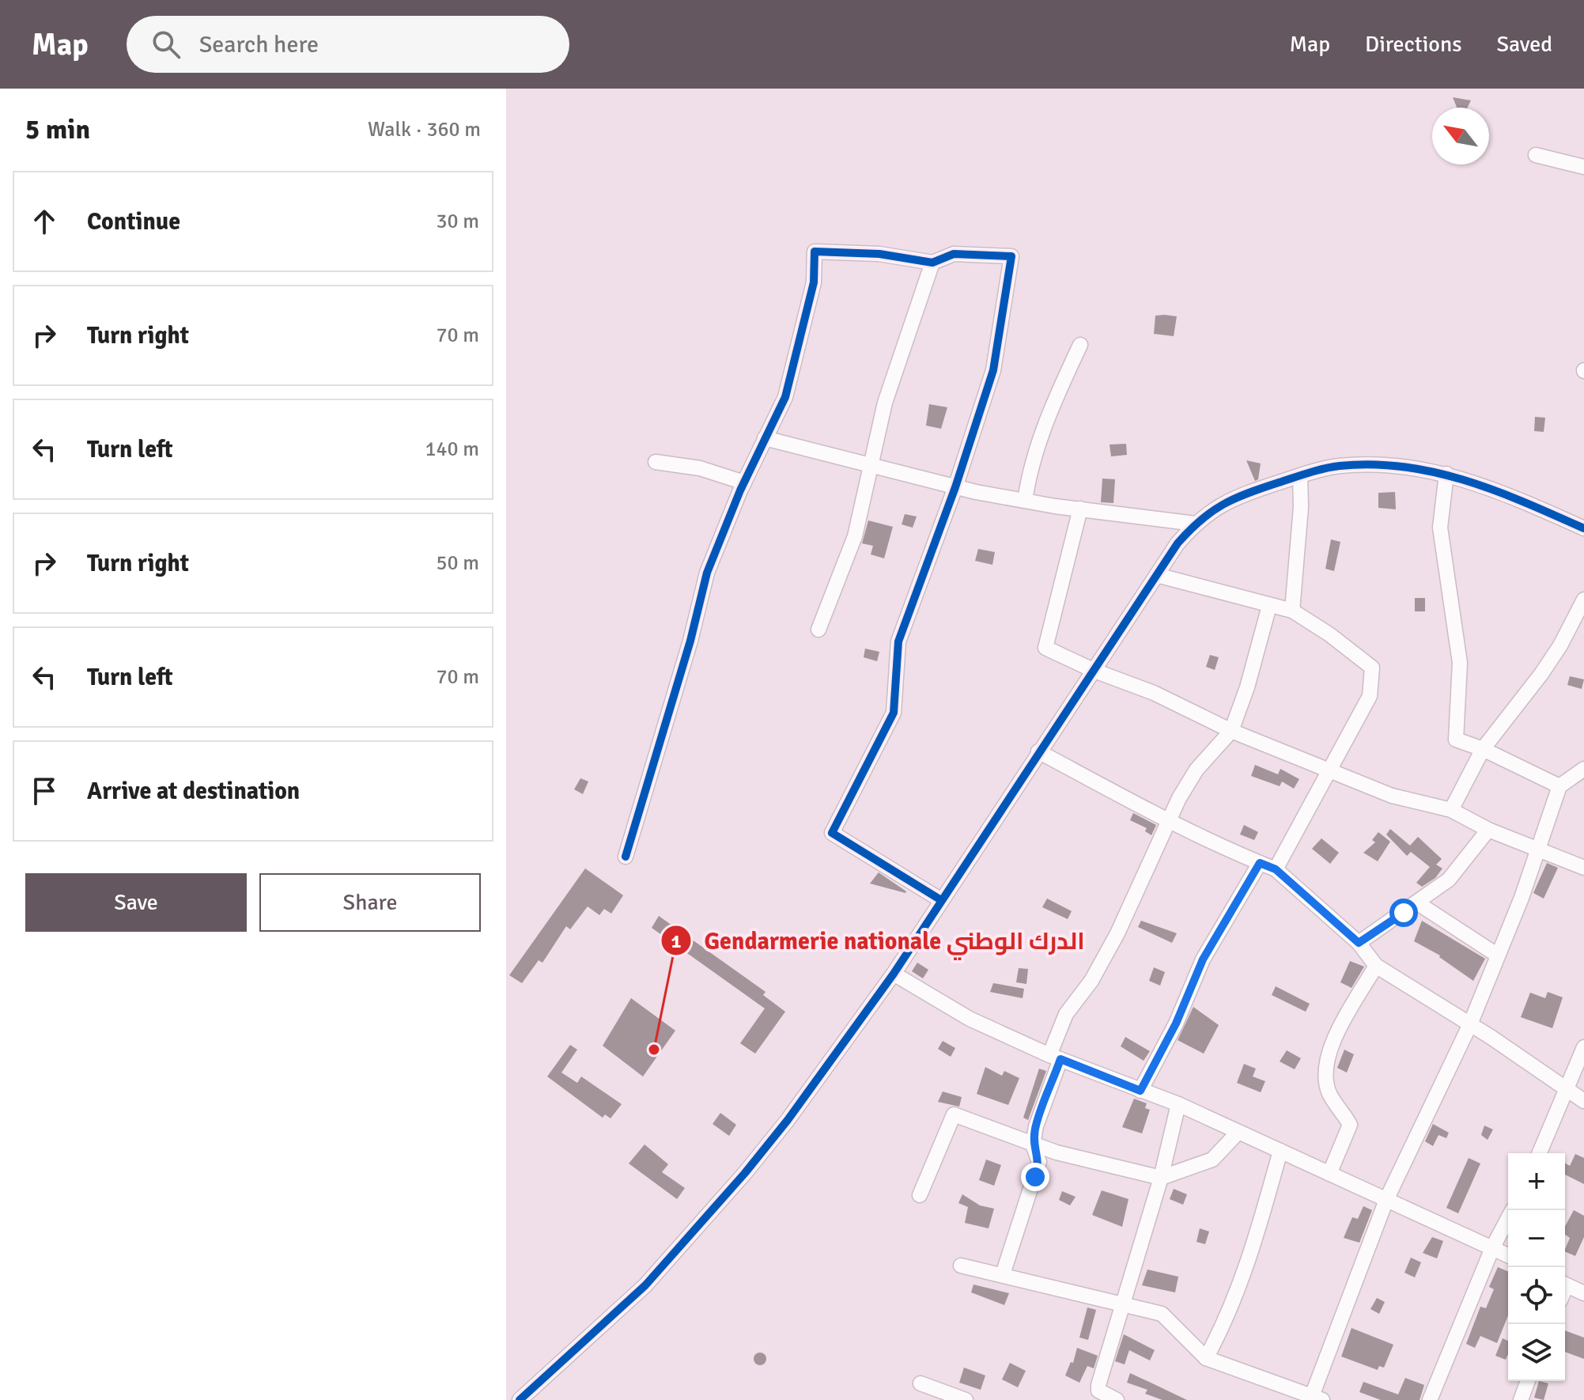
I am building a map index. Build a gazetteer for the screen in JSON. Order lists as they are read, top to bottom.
{
  "places": ["Gendarmerie nationale الدرك الوطني"],
  "north": "top left",
  "page": {
    "header": "Map",
    "search": "Search here",
    "nav": ["Map", "Directions", "Saved"],
    "heading": ["5 min", "Walk · 360 m"],
    "list": [
      ["Continue", "30 m"],
      ["Turn right", "70 m"],
      ["Turn left", "140 m"],
      ["Turn right", "50 m"],
      ["Turn left", "70 m"],
      "Arrive at destination"
    ],
    "buttons": ["Save", "Share"],
    "map_buttons": ["+", "−"]
  }
}
